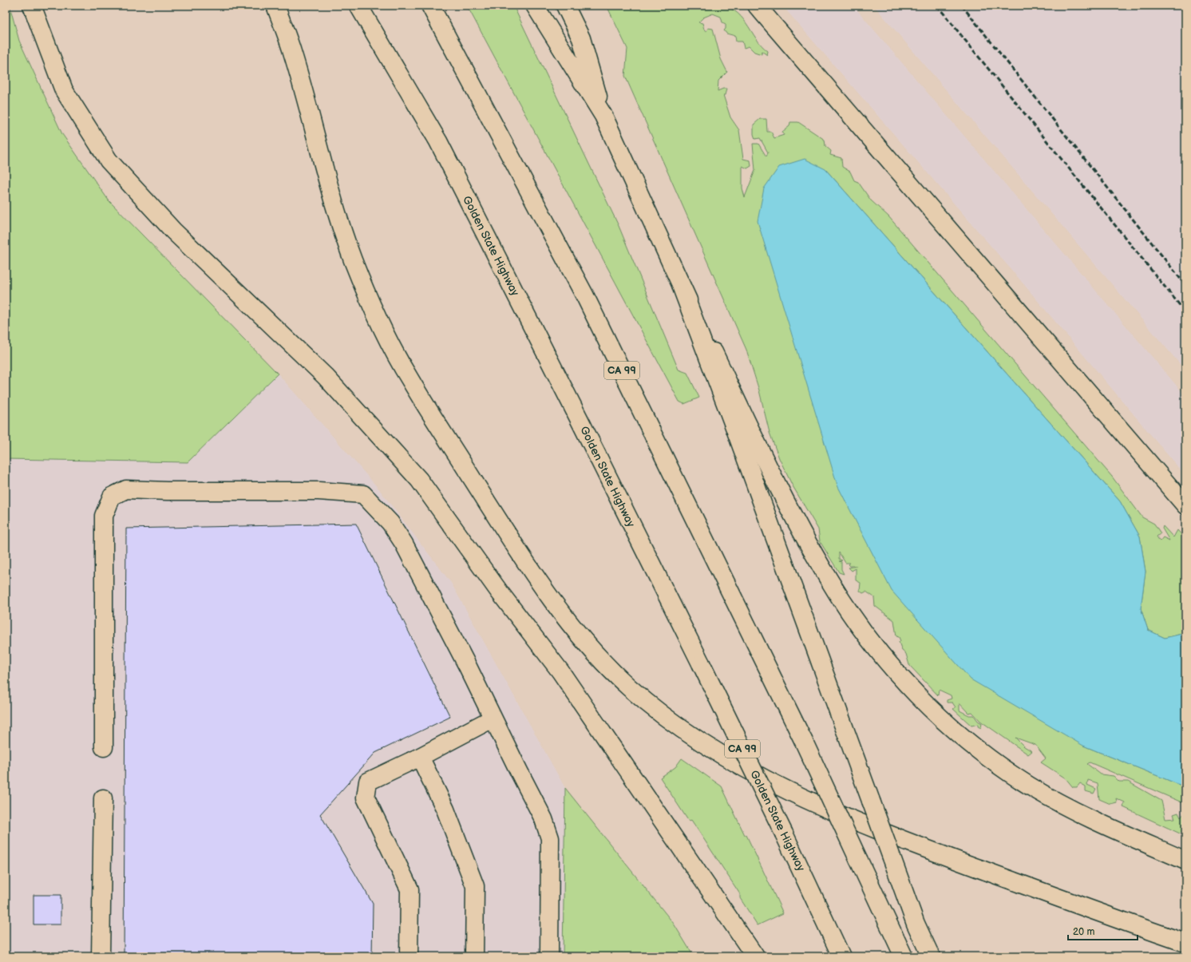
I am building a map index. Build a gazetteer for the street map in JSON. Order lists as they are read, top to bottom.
{
  "streets": {
    "main road": ["Golden State Highway", "CA 99"]
  },
  "scale_bar": "20 m"
}
